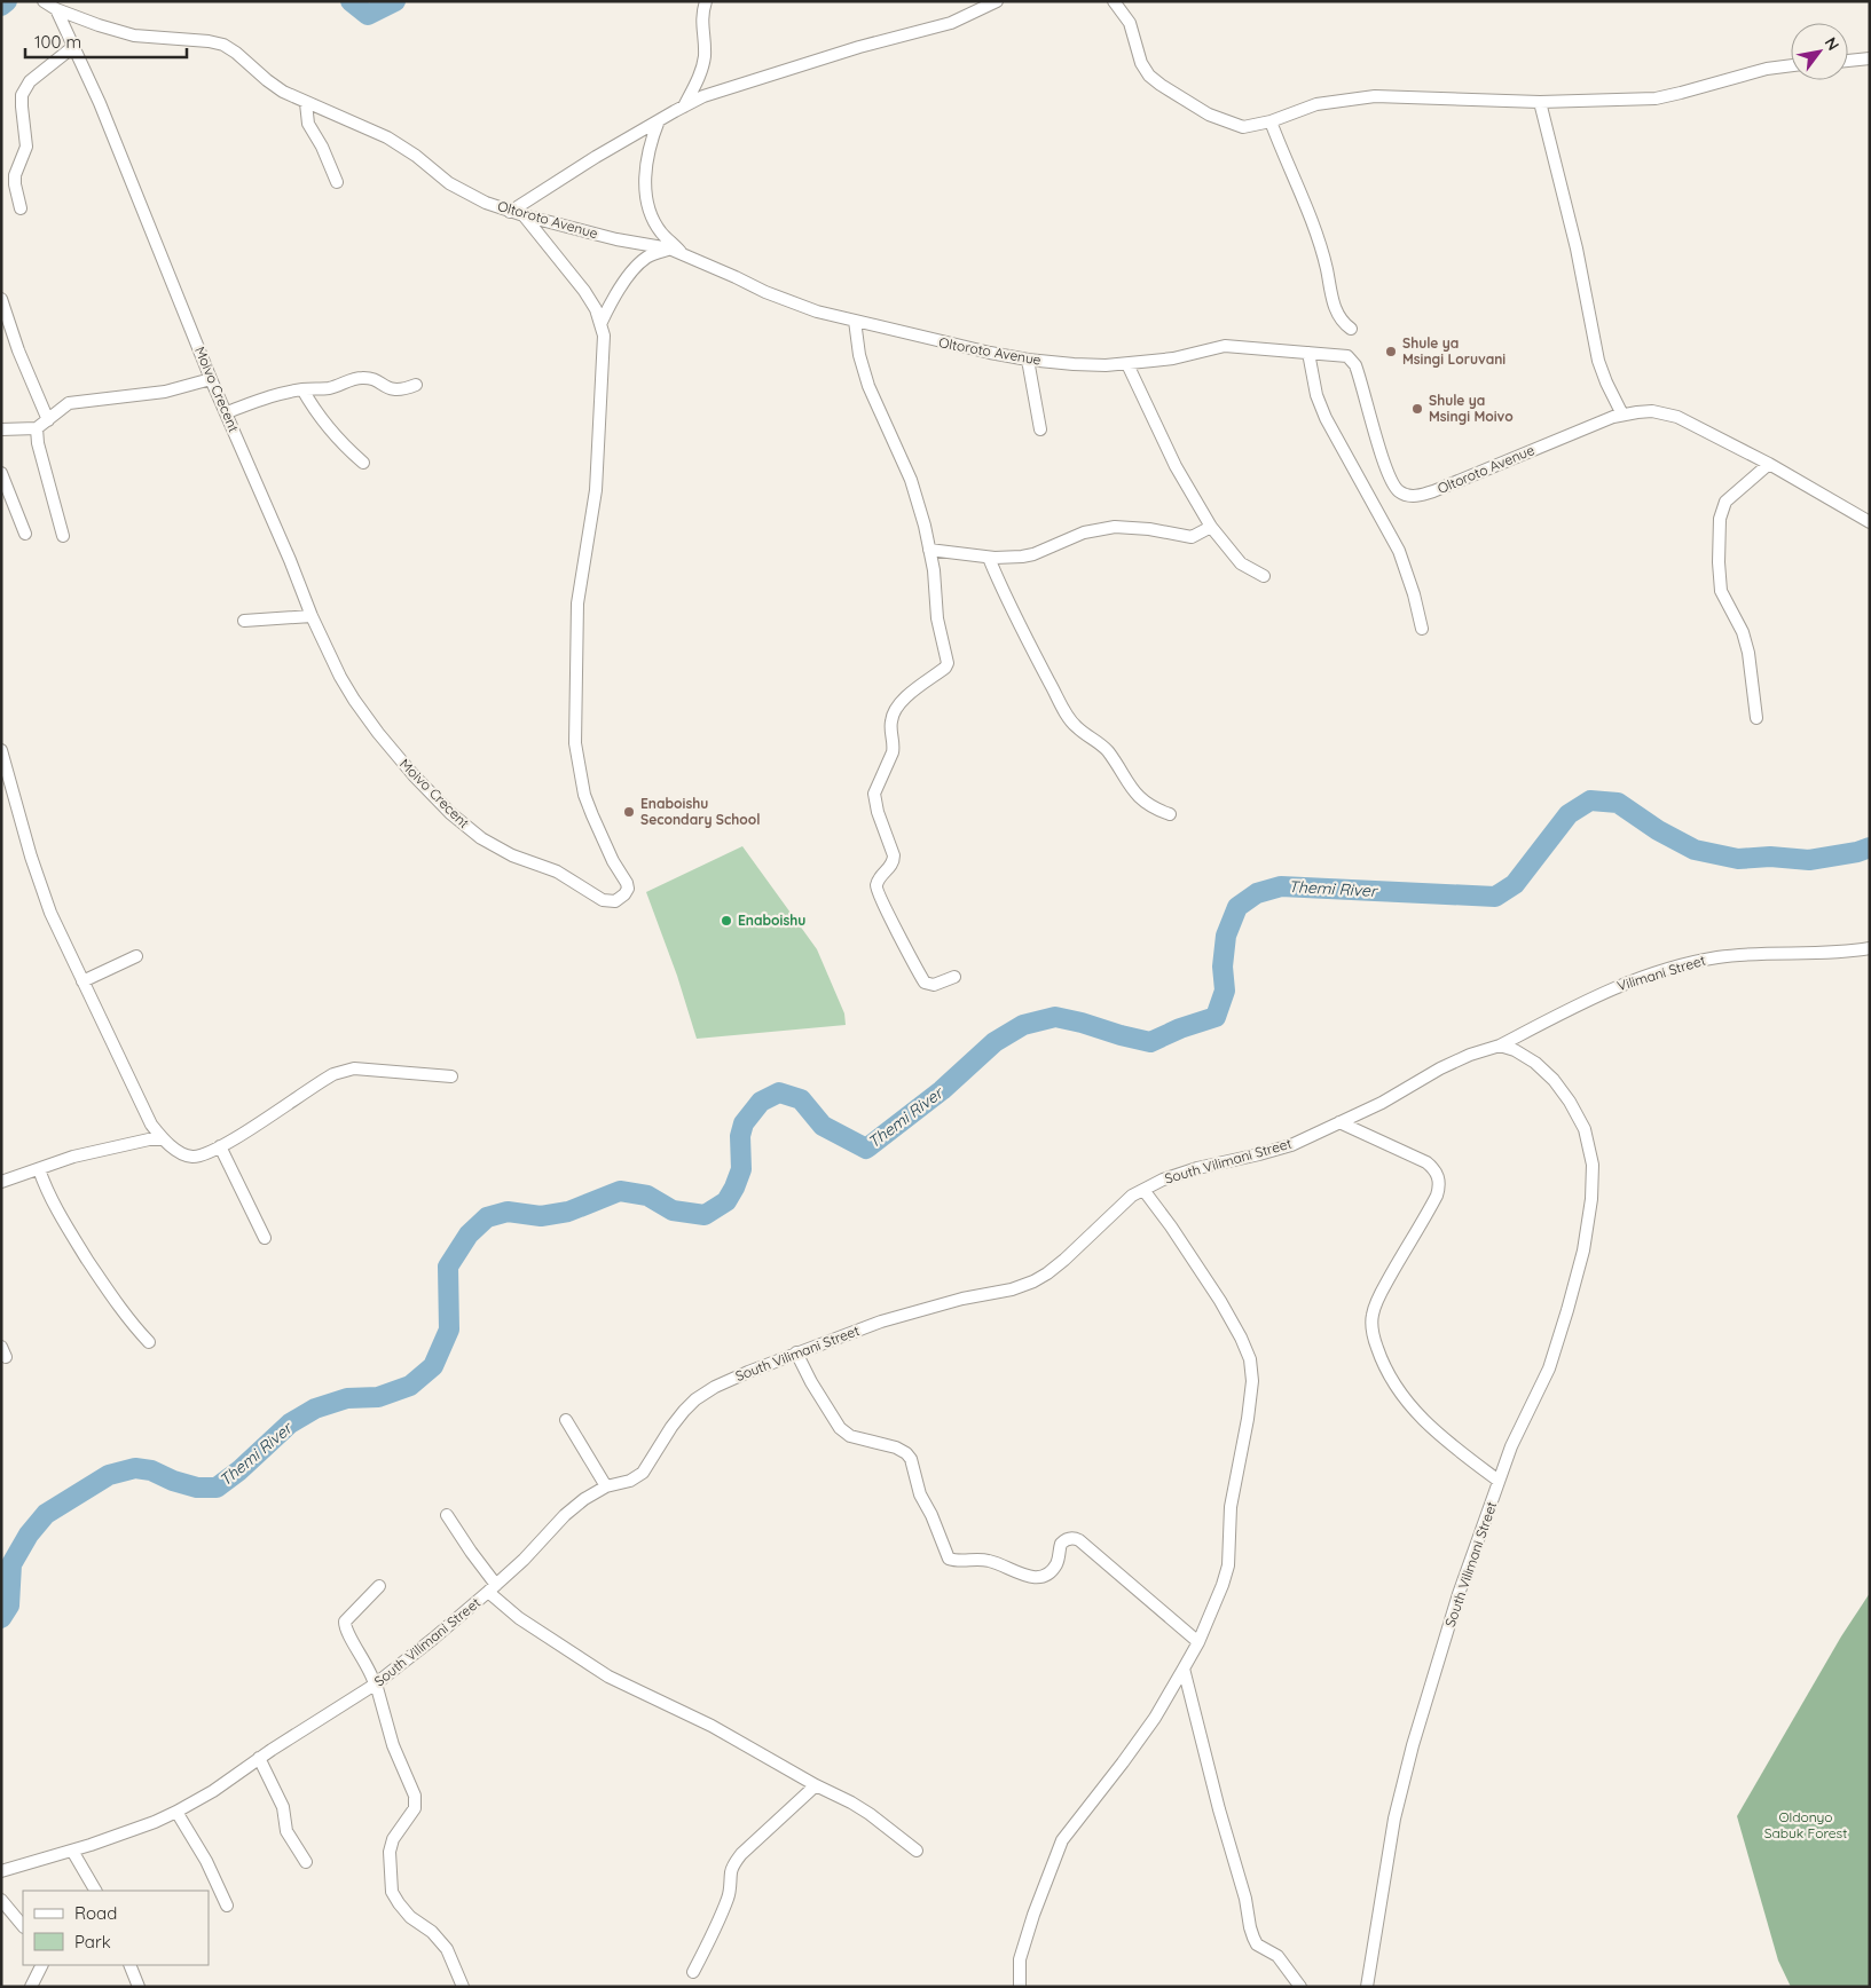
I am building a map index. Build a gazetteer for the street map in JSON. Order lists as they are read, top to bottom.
{
  "streets": {
    "street": [
      "Oltoroto Avenue",
      "Moivo Crecent",
      "Vilimani Street",
      "South Vilimani Street"
    ]
  },
  "crossings": [
    ["Oltoroto Avenue", "Moivo Crecent"],
    ["Vilimani Street", "South Vilimani Street"]
  ],
  "water": ["Themi River"],
  "parks": ["Oldonyo Sabuk Forest"],
  "places": [
    "Shule ya Msingi Loruvani",
    "Shule ya Msingi Moivo",
    "Enaboishu Secondary School",
    "Enaboishu"
  ],
  "legend": ["Road", "Park"],
  "scale_bar": "100 m",
  "north": "top right"
}
